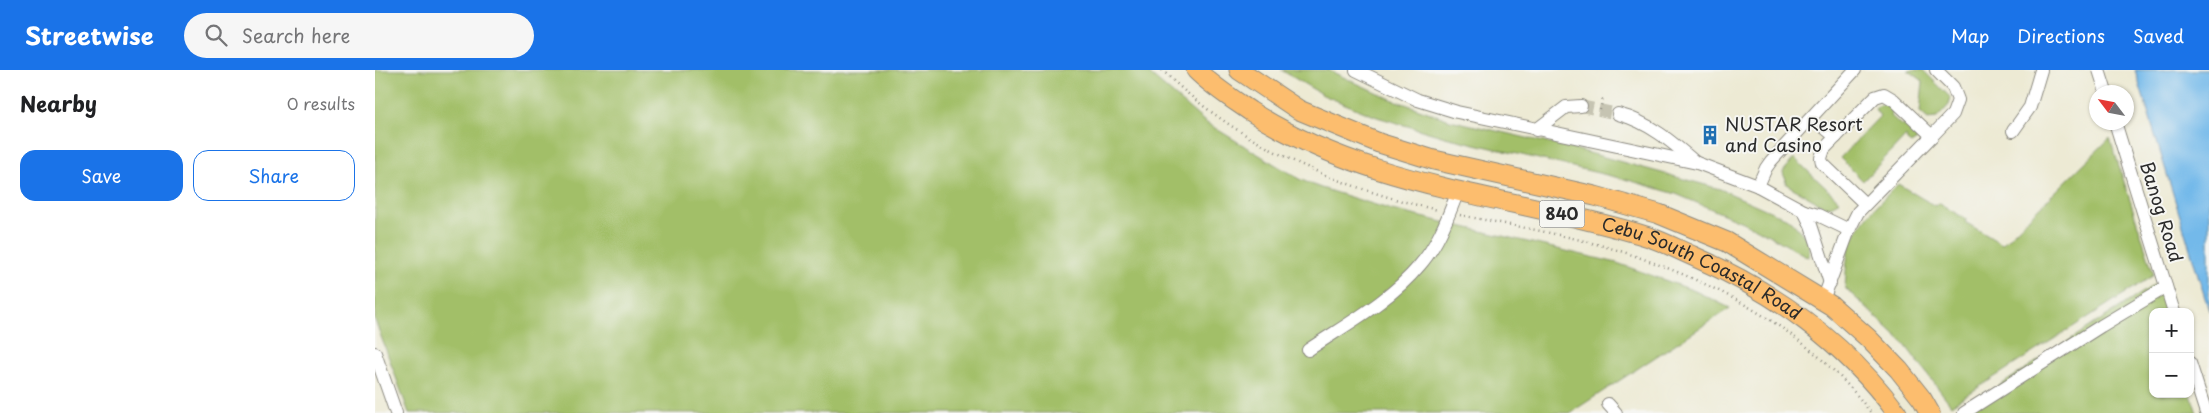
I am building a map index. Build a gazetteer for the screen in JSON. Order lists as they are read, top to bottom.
{
  "streets": {
    "highway": ["840", "Cebu South Coastal Road"],
    "street": ["Banog Road"]
  },
  "places": {
    "building": ["NUSTAR Resort and Casino"]
  },
  "north": "top left",
  "page": {
    "header": "Streetwise",
    "search": "Search here",
    "nav": ["Map", "Directions", "Saved"],
    "heading": ["Nearby", "0 results"],
    "buttons": ["Save", "Share"],
    "map_buttons": ["+", "−"]
  }
}
